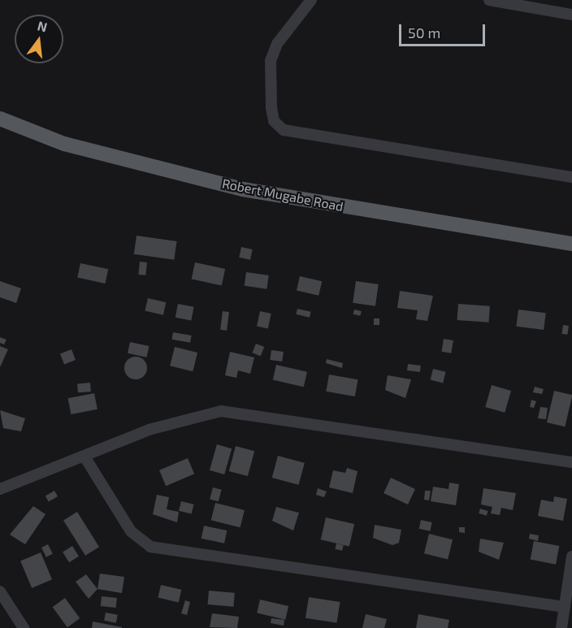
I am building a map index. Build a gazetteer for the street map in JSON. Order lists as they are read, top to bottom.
{
  "streets": {
    "main road": ["Robert Mugabe Road"]
  },
  "scale_bar": "50 m",
  "north": "top"
}
